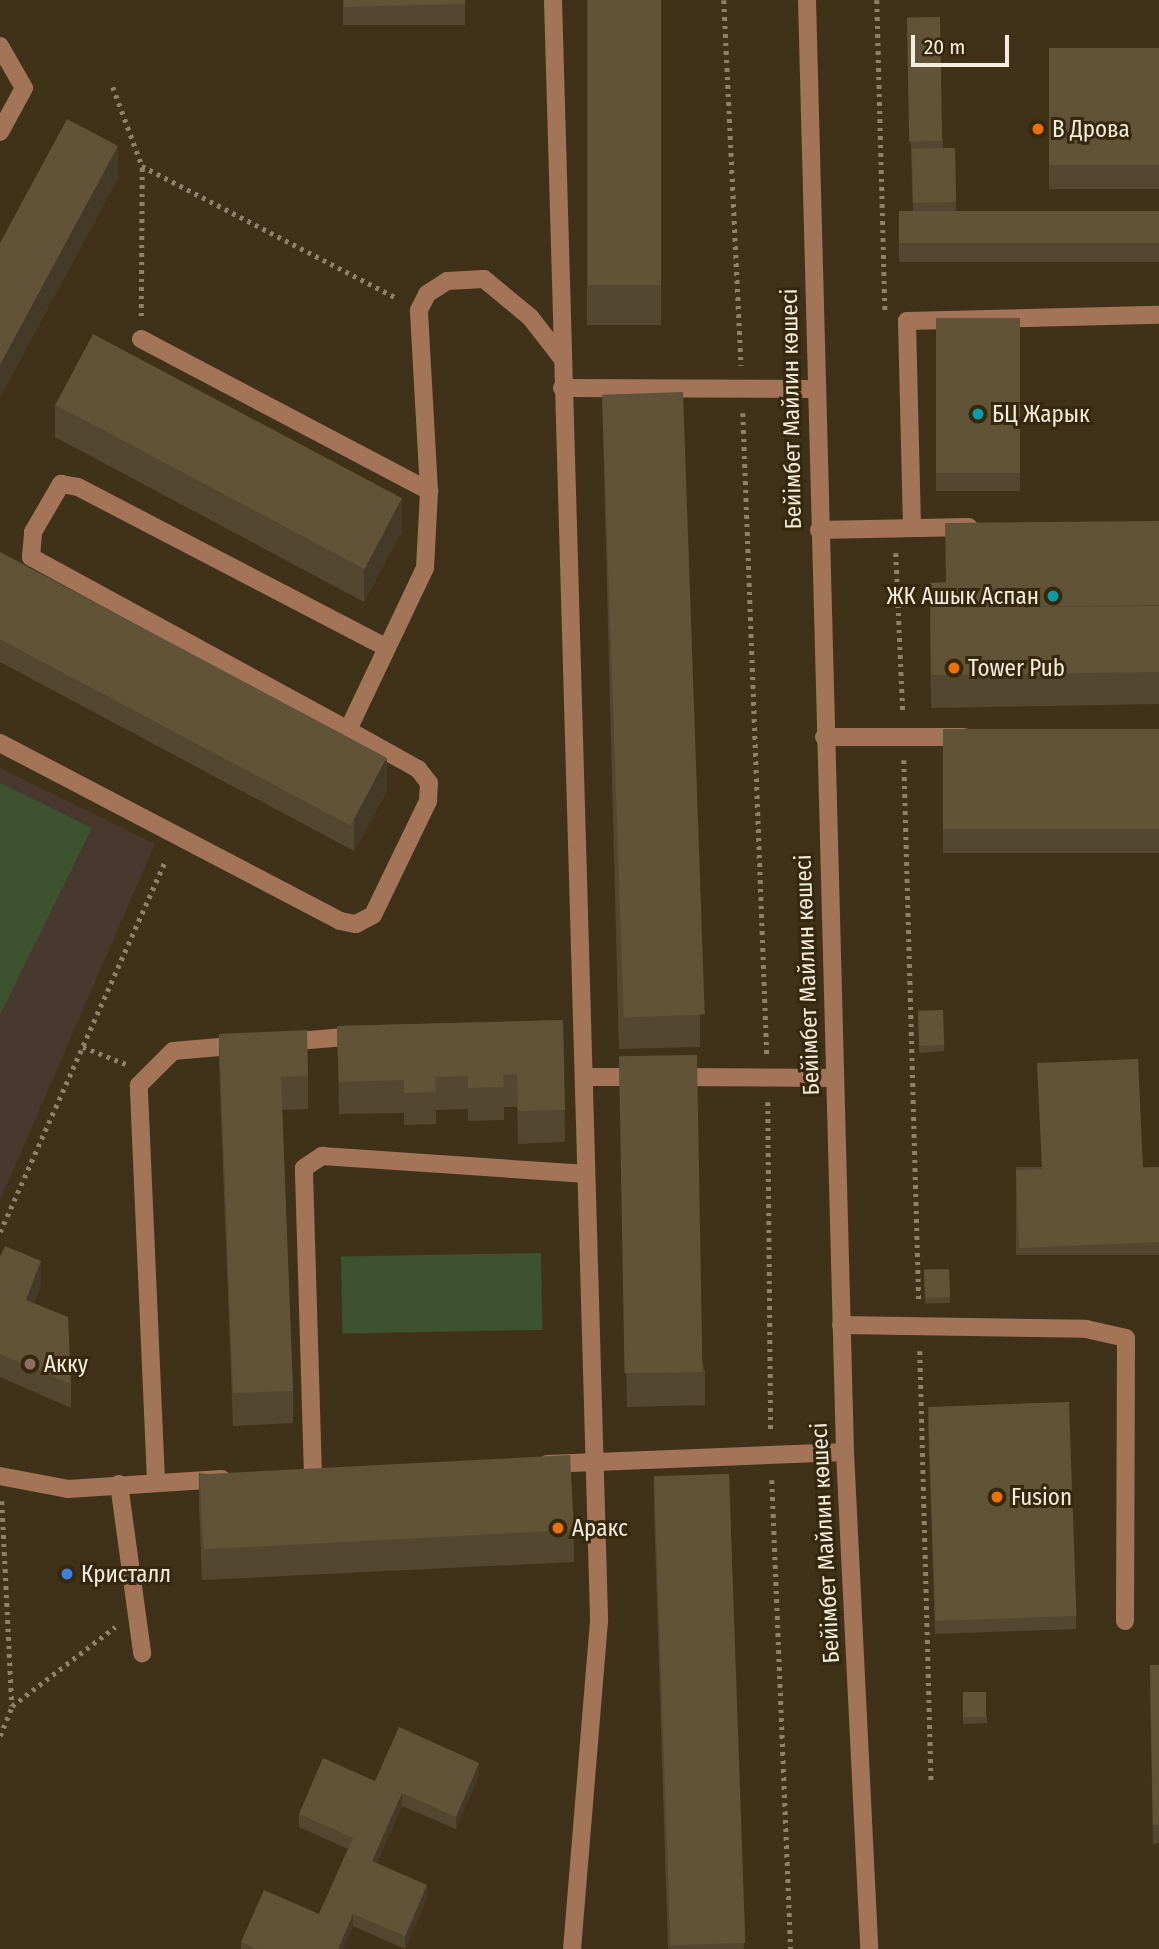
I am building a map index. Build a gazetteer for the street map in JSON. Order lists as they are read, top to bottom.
{
  "streets": {
    "street": ["Бейімбет Майлин көшесі"]
  },
  "places": [
    "В Дрова",
    "БЦ Жарык",
    "ЖК Ашык Аспан",
    "Tower Pub",
    "Акку",
    "Fusion",
    "Аракс",
    "Кристалл"
  ],
  "scale_bar": "20 m"
}
